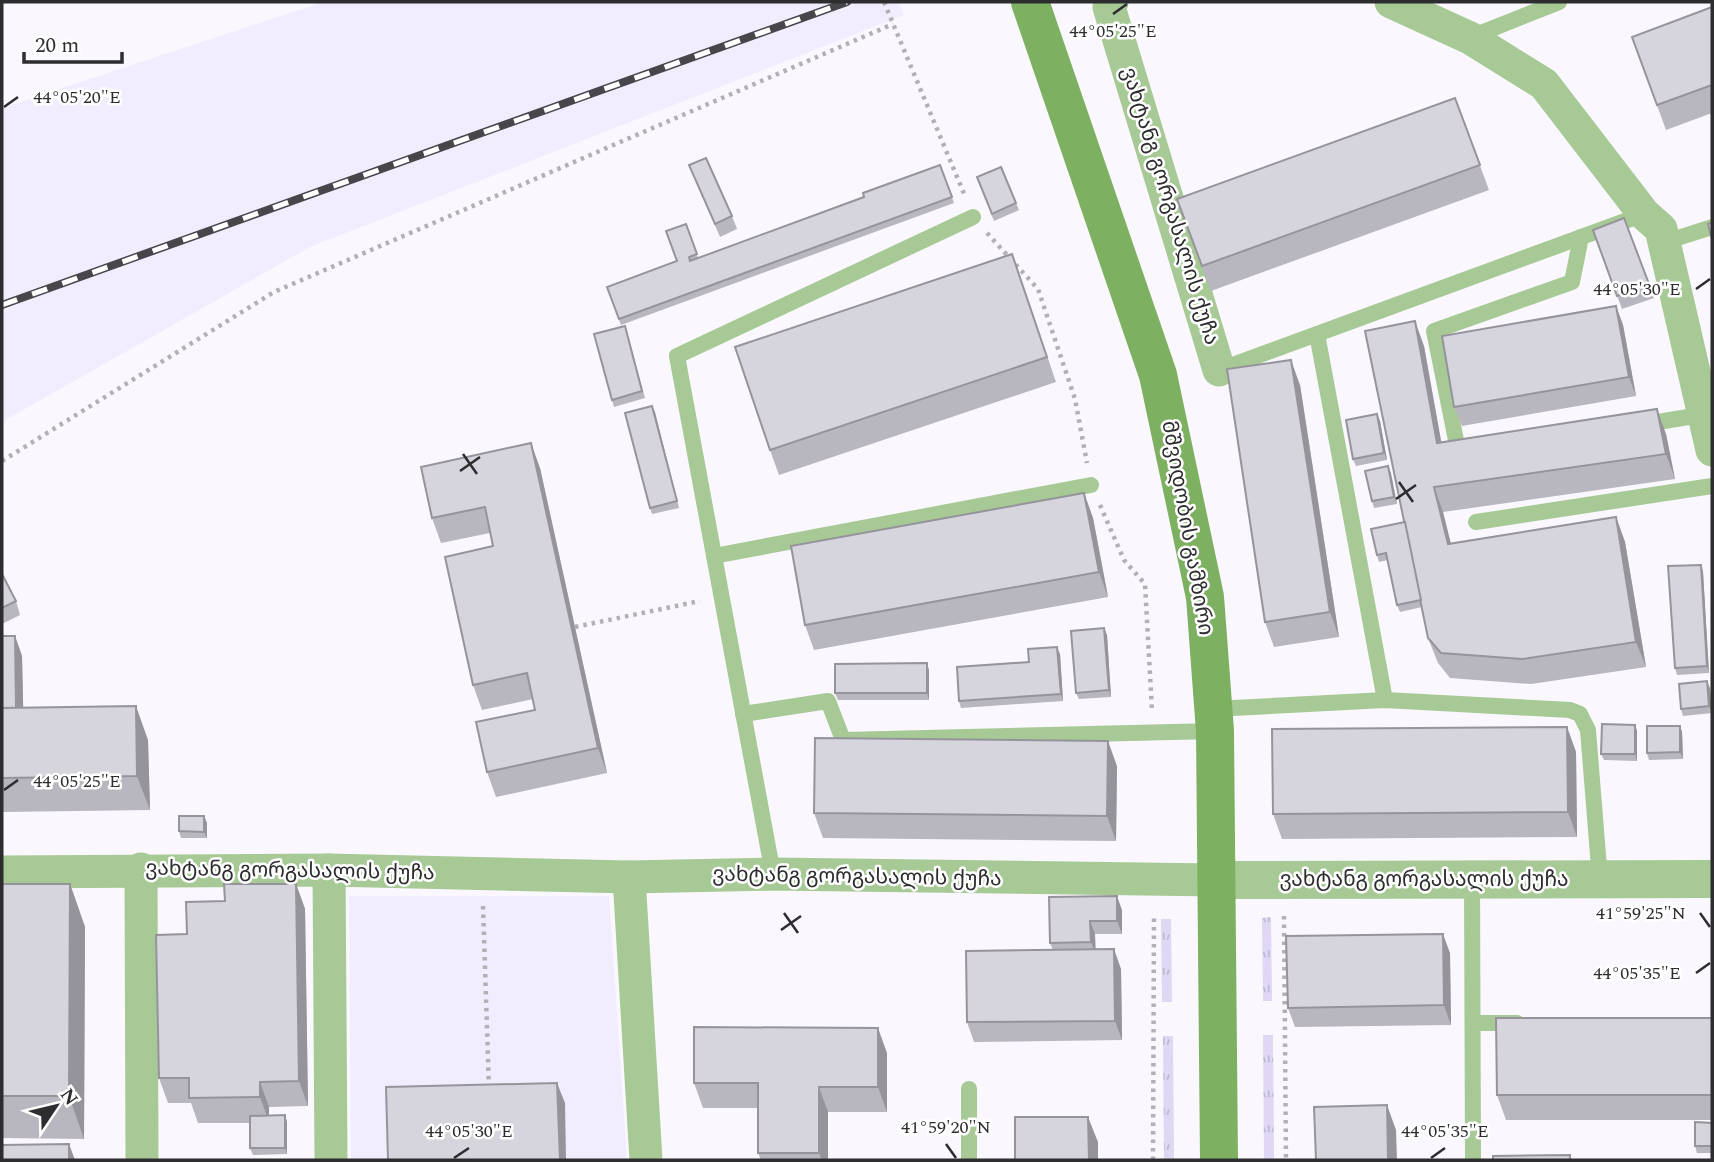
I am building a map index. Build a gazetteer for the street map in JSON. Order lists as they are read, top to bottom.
{
  "streets": {
    "main road": ["მშვიდობის გამზირი"],
    "street": ["ვახტანგ გორგასალის ქუჩა"]
  },
  "crossings": [
    ["ვახტანგ გორგასალის ქუჩა", "მშვიდობის გამზირი"]
  ],
  "scale_bar": "20 m",
  "north": "top right",
  "coordinates": [
    "44°05'25\"E",
    "44°05'20\"E",
    "44°05'30\"E",
    "41°59'25\"N",
    "44°05'35\"E",
    "41°59'20\"N"
  ]
}
